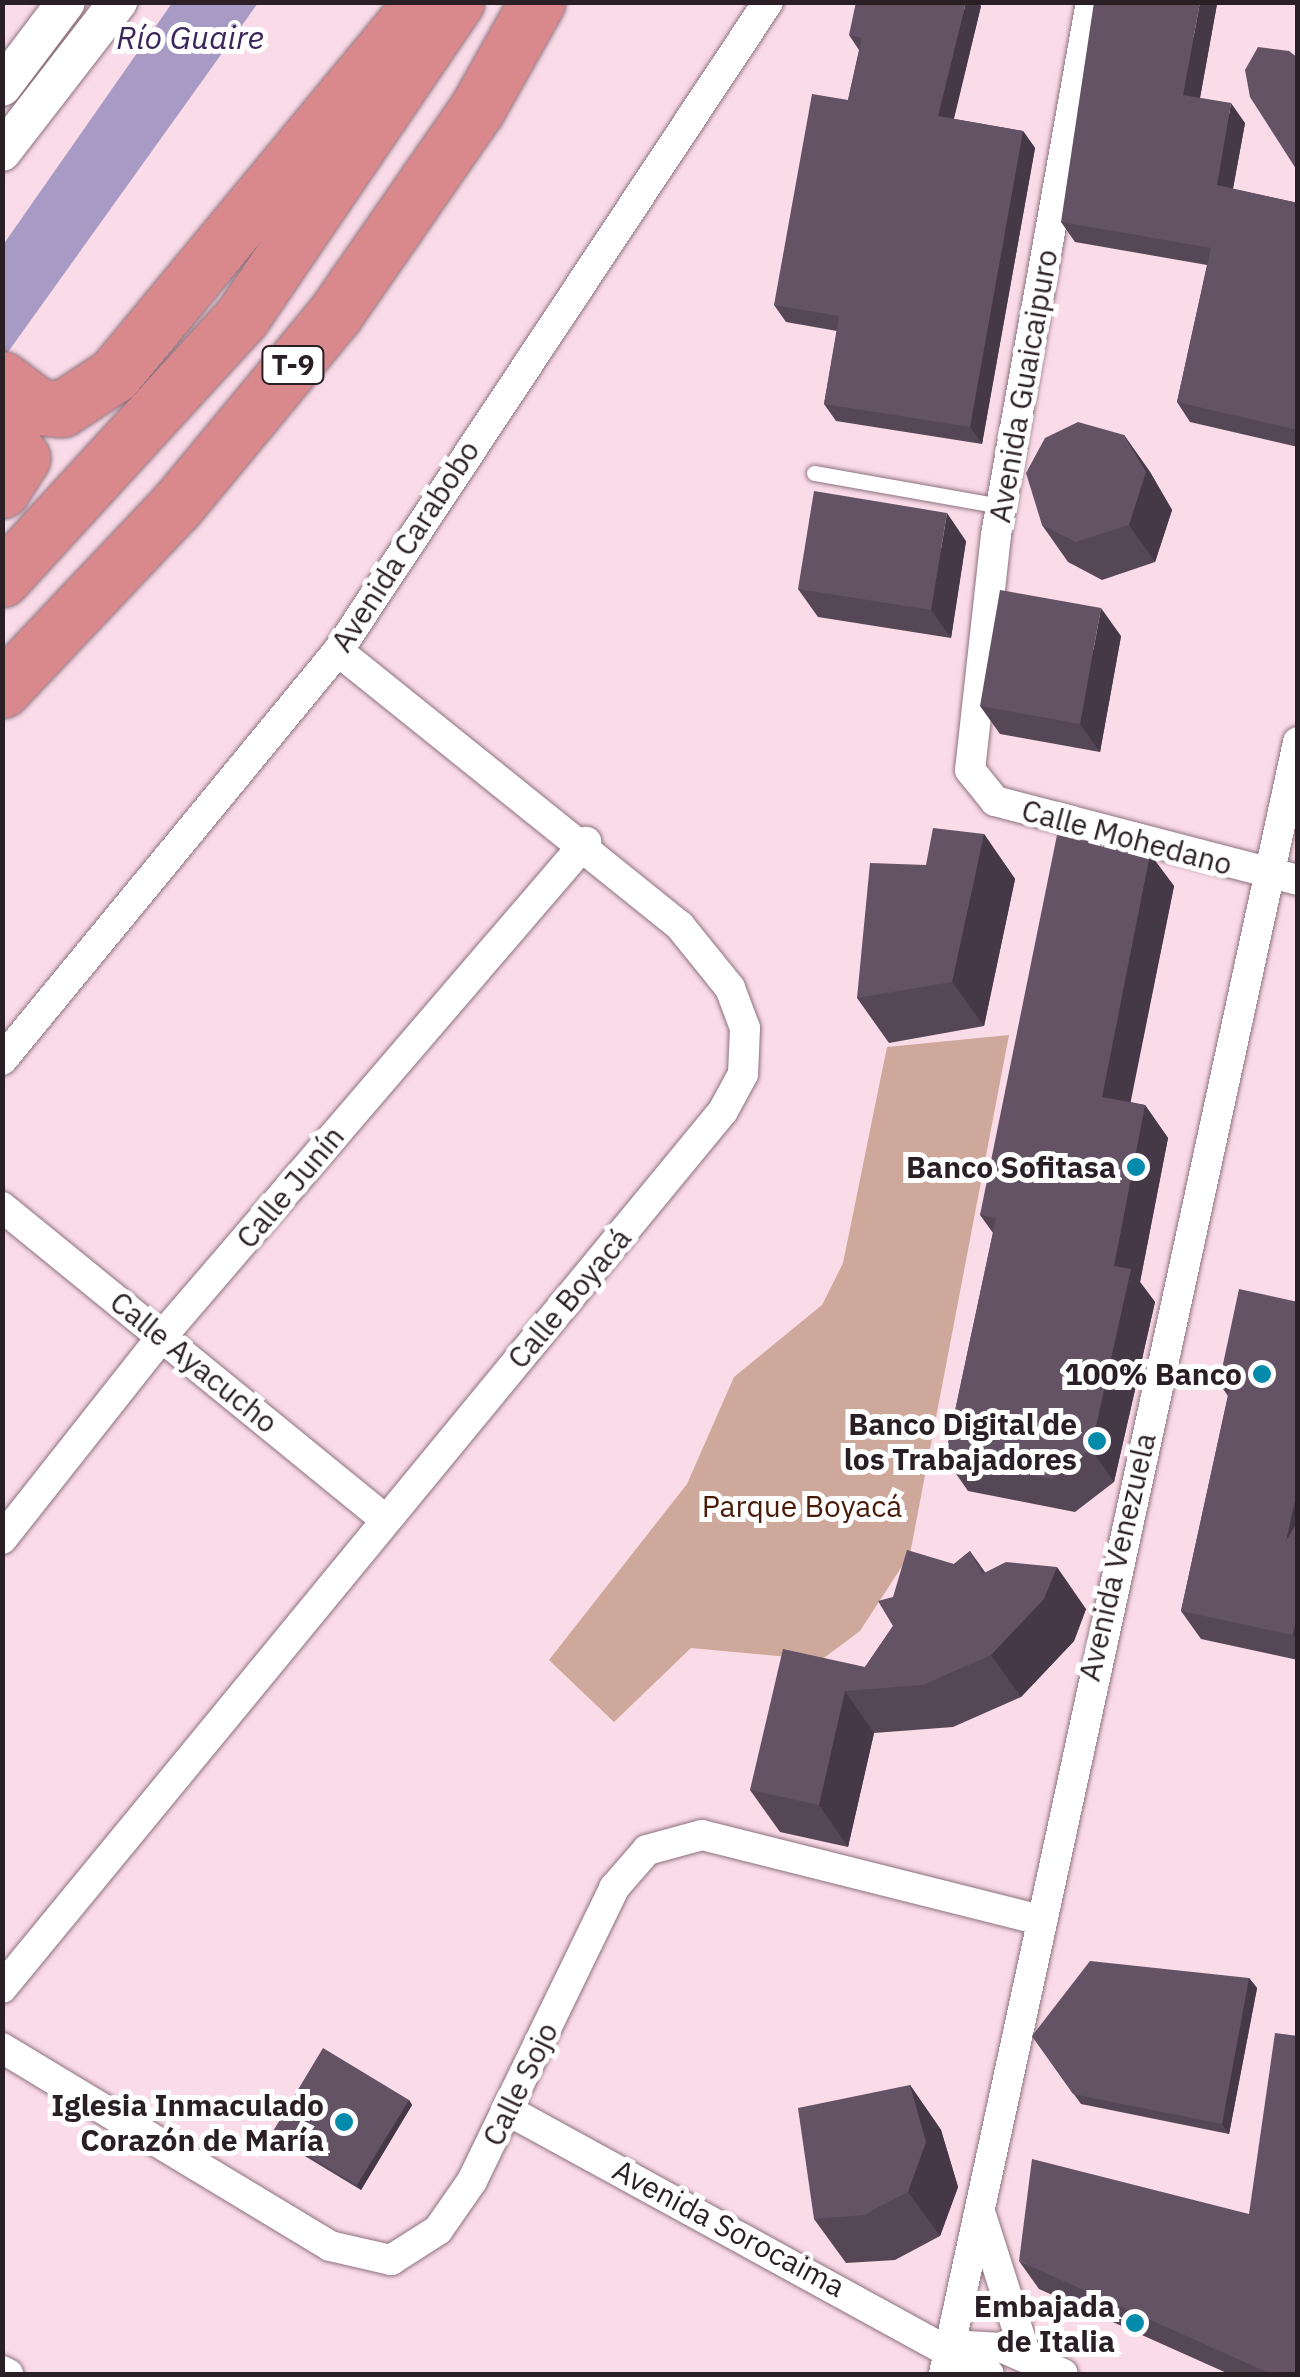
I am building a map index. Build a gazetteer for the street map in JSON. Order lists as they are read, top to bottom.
{
  "streets": {
    "highway": ["T-9"],
    "street": [
      "Avenida Guaicaipuro",
      "Avenida Carabobo",
      "Calle Mohedano",
      "Calle Junín",
      "Calle Boyacá",
      "Calle Ayacucho",
      "Avenida Venezuela",
      "Calle Sojo",
      "Avenida Sorocaima"
    ]
  },
  "crossings": [
    ["Avenida Guaicaipuro", "Calle Mohedano"],
    ["Avenida Carabobo", "Calle Boyacá"],
    ["Calle Mohedano", "Avenida Venezuela"],
    ["Calle Junín", "Calle Boyacá"],
    ["Calle Junín", "Calle Ayacucho"],
    ["Calle Boyacá", "Calle Ayacucho"],
    ["Avenida Venezuela", "Calle Sojo"],
    ["Avenida Venezuela", "Avenida Sorocaima"],
    ["Calle Sojo", "Avenida Sorocaima"]
  ],
  "water": ["Río Guaire"],
  "parks": ["Parque Boyacá"],
  "places": [
    "Banco Sofitasa",
    "100% Banco",
    "Banco Digital de los Trabajadores",
    "Iglesia Inmaculado Corazón de María",
    "Embajada de Italia"
  ]
}
